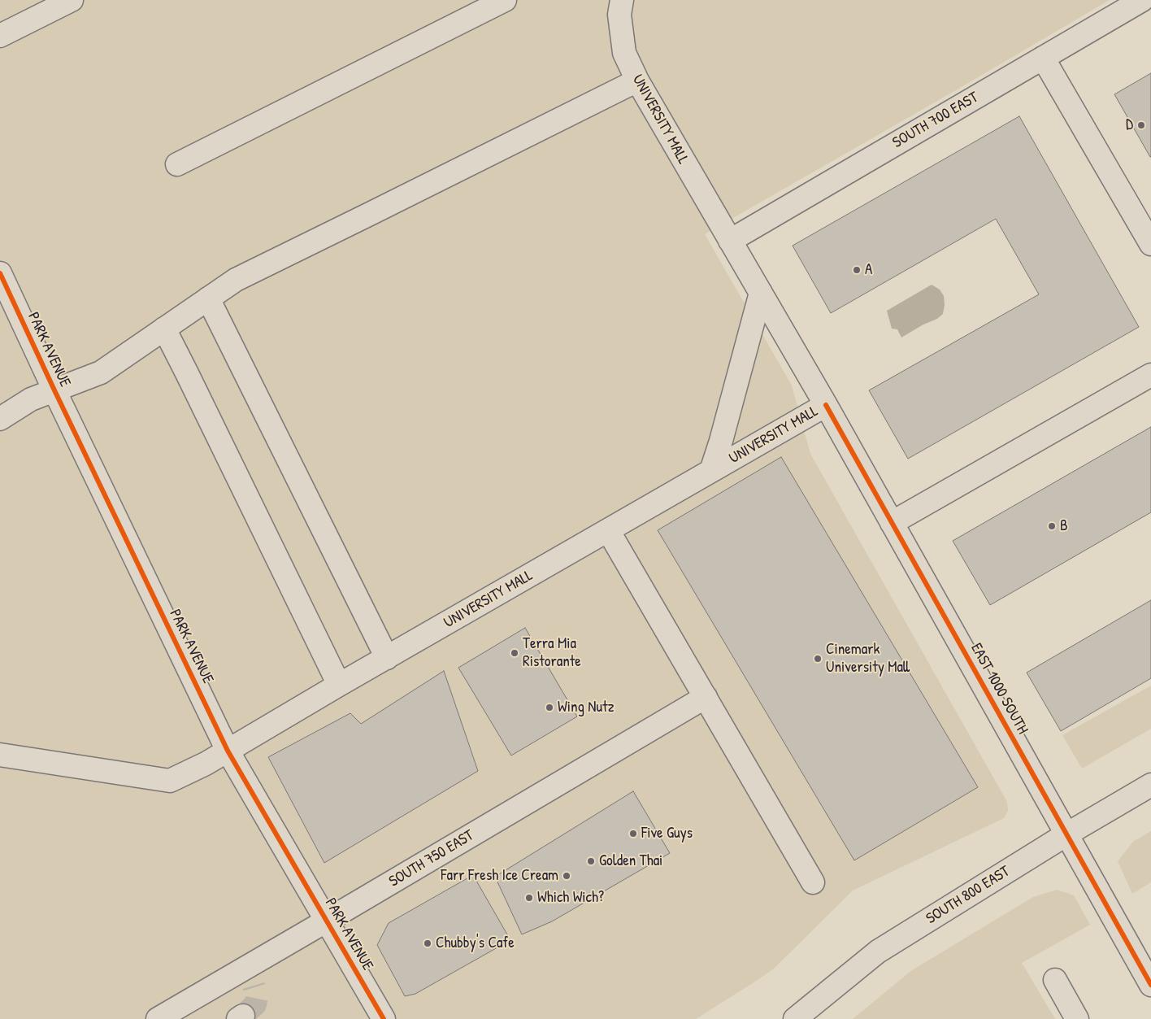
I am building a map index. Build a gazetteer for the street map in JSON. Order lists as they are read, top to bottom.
{
  "streets": {
    "street": [
      "UNIVERSITY MALL",
      "SOUTH 700 EAST",
      "PARK AVENUE",
      "EAST 1000 SOUTH",
      "SOUTH 750 EAST",
      "SOUTH 800 EAST"
    ]
  },
  "crossings": [
    ["UNIVERSITY MALL", "SOUTH 700 EAST"],
    ["UNIVERSITY MALL", "PARK AVENUE"],
    ["UNIVERSITY MALL", "EAST 1000 SOUTH"],
    ["PARK AVENUE", "SOUTH 750 EAST"],
    ["EAST 1000 SOUTH", "SOUTH 800 EAST"]
  ],
  "places": [
    "D",
    "A",
    "B",
    "Terra Mia Ristorante",
    "Cinemark University Mall",
    "Wing Nutz",
    "Five Guys",
    "Golden Thai",
    "Farr Fresh Ice Cream",
    "Which Wich?",
    "Chubby's Cafe"
  ]
}
